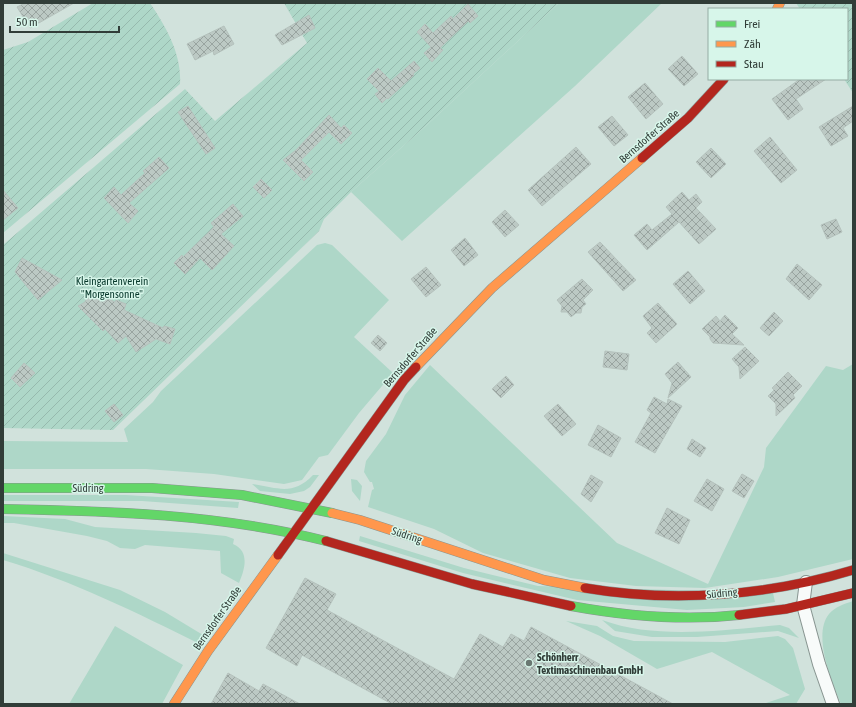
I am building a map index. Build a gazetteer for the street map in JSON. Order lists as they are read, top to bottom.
{
  "streets": {
    "main road": ["Bernsdorfer Straße", "Südring"]
  },
  "crossings": [
    ["Bernsdorfer Straße", "Südring"]
  ],
  "parks": ["Kleingartenverein \"Morgensonne\""],
  "places": ["Schönherr Textimaschinenbau GmbH"],
  "legend": ["Frei", "Zäh", "Stau"],
  "scale_bar": "50 m"
}
